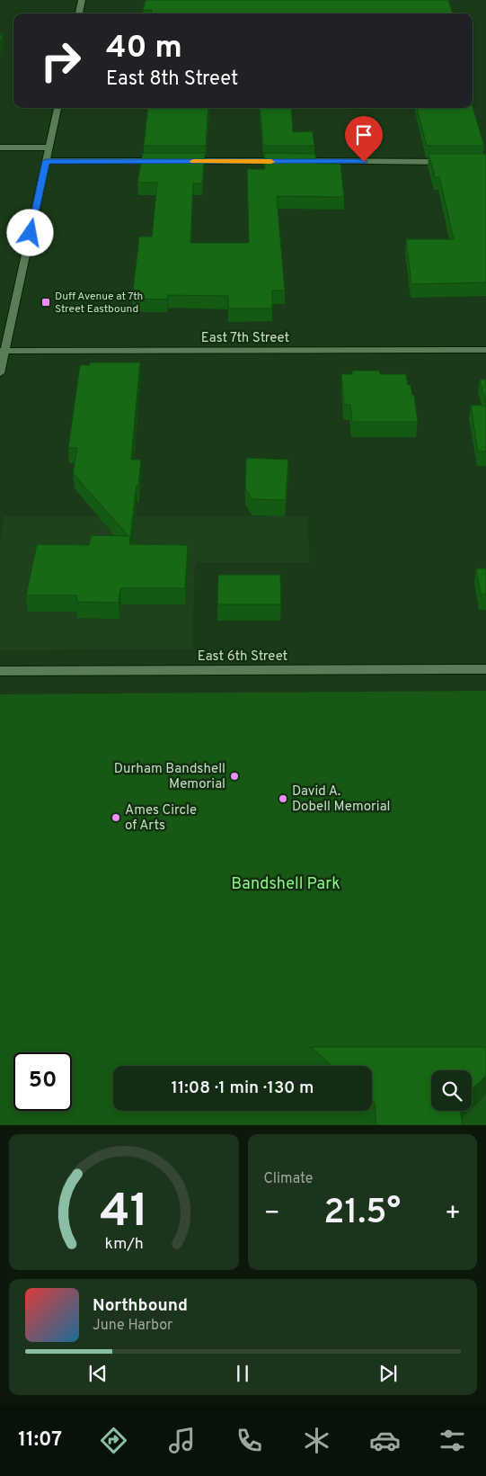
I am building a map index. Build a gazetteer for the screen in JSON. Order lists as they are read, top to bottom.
{
  "streets": {
    "street": ["East 7th Street", "East 6th Street"]
  },
  "parks": ["Bandshell Park"],
  "places": {
    "transit": ["Duff Avenue at 7th Street Eastbound"],
    "other": ["Durham Bandshell Memorial", "David A. Dobell Memorial", "Ames Circle of Arts"]
  },
  "page": {
    "turn": ["40 m", "East 8th Street"],
    "limit": "50",
    "trip": "11:08 · 1 min · 130 m",
    "tile": "Climate",
    "heat": ["−", "21.5°", "+"],
    "song": ["Northbound", "June Harbor"],
    "tabs": "11:07",
    "gauge": ["41", "km/h"]
  }
}
